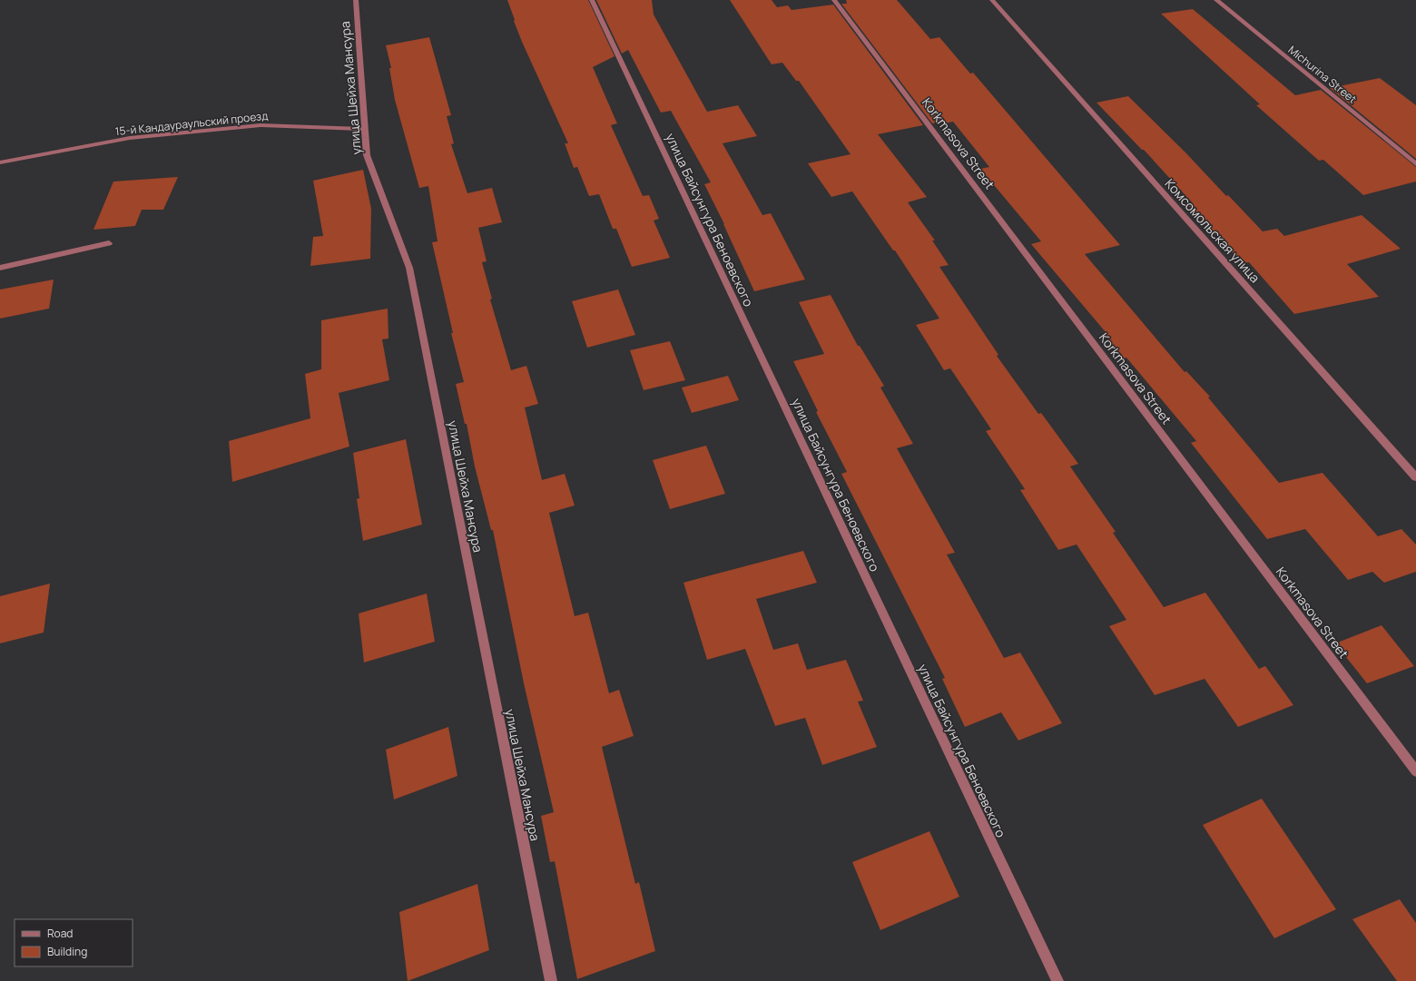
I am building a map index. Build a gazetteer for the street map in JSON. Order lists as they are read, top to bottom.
{
  "streets": {
    "street": [
      "Michurina Street",
      "улица Шейха Мансура",
      "15-й Кандаураульский проезд",
      "Korkmasova Street",
      "улица Байсунгура Беноевского",
      "Комсомольская улица"
    ]
  },
  "crossings": [
    ["улица Шейха Мансура", "15-й Кандаураульский проезд"]
  ],
  "legend": ["Road", "Building"]
}
